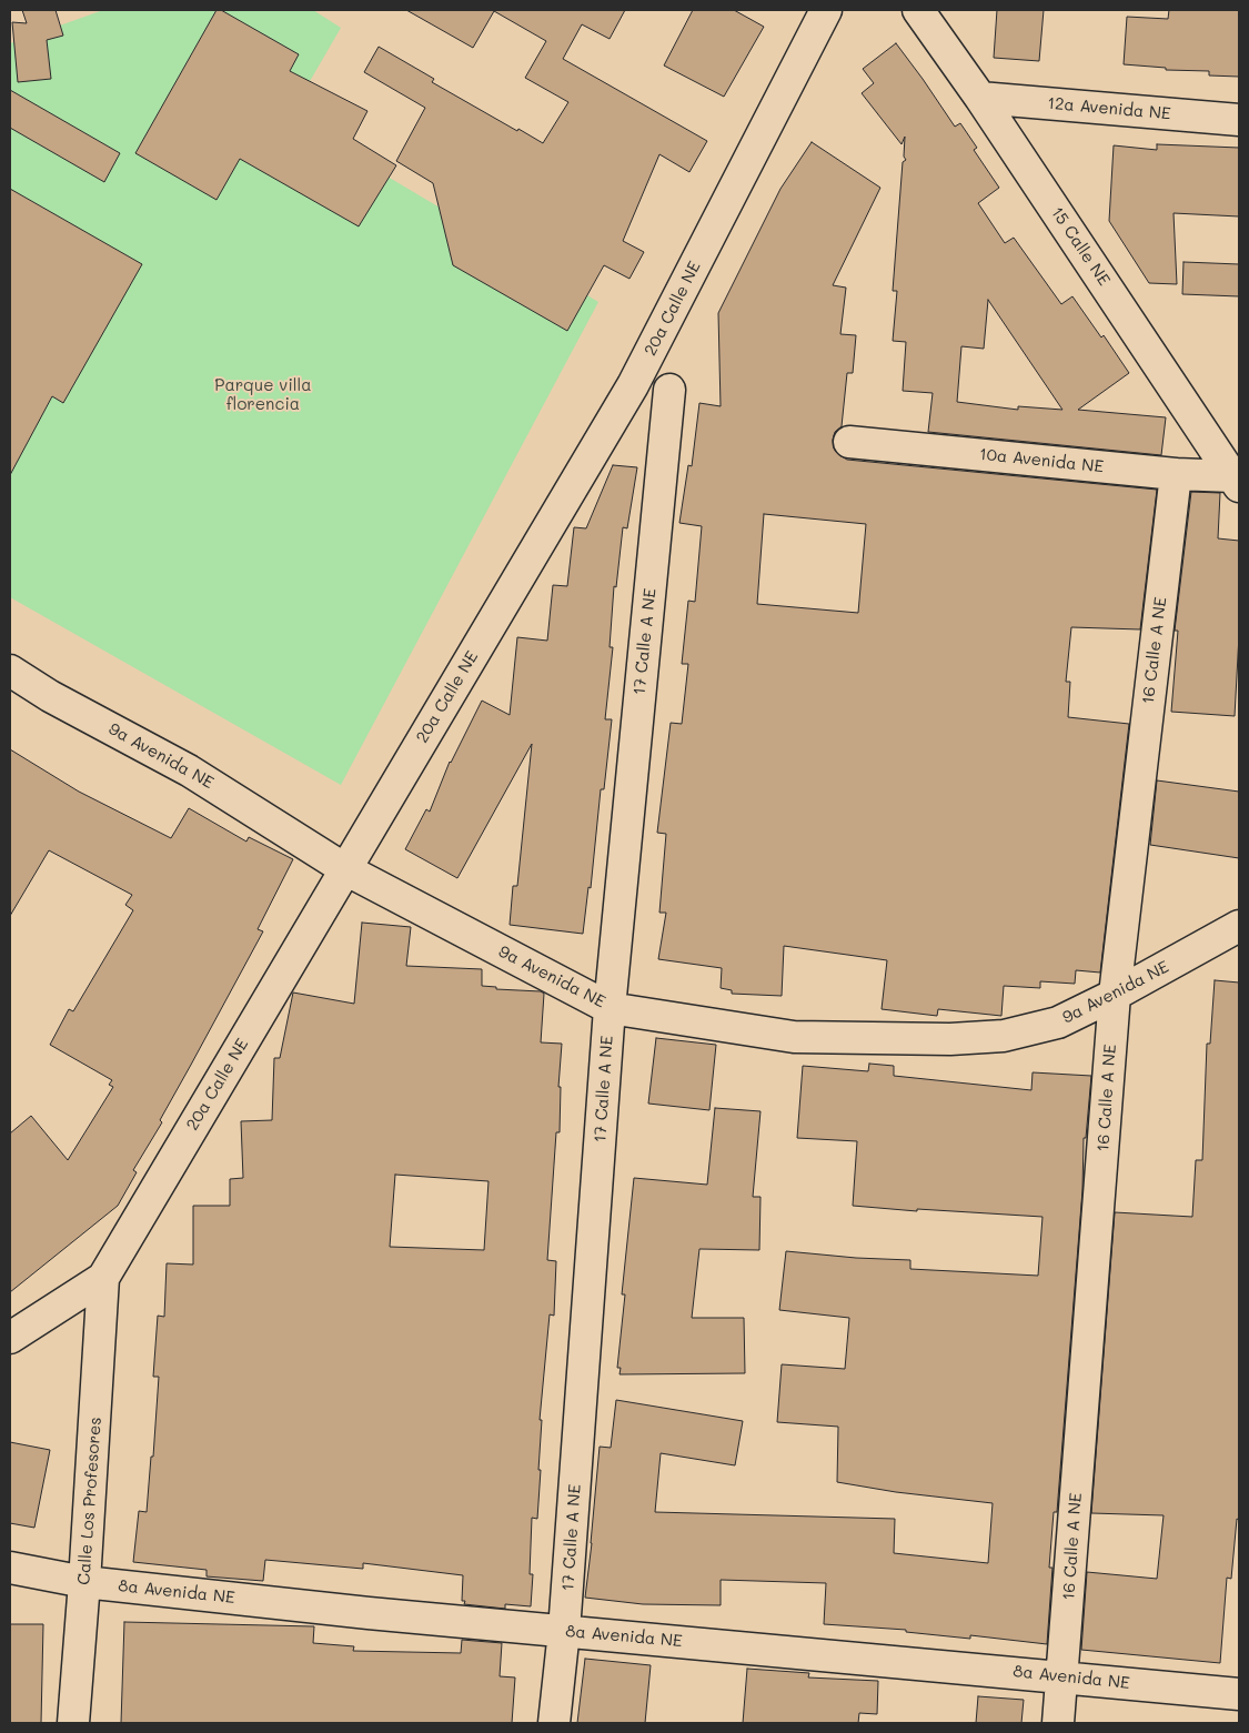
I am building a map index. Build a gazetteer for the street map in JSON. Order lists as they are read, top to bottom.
{
  "streets": {
    "street": [
      "12a Avenida NE",
      "15 Calle NE",
      "20a Calle NE",
      "10a Avenida NE",
      "17 Calle A NE",
      "16 Calle A NE",
      "9a Avenida NE",
      "Calle Los Profesores",
      "8a Avenida NE"
    ]
  },
  "crossings": [
    ["12a Avenida NE", "15 Calle NE"],
    ["15 Calle NE", "10a Avenida NE"],
    ["20a Calle NE", "9a Avenida NE"],
    ["20a Calle NE", "Calle Los Profesores"],
    ["10a Avenida NE", "16 Calle A NE"],
    ["17 Calle A NE", "9a Avenida NE"],
    ["17 Calle A NE", "8a Avenida NE"],
    ["16 Calle A NE", "9a Avenida NE"],
    ["16 Calle A NE", "8a Avenida NE"],
    ["Calle Los Profesores", "8a Avenida NE"]
  ],
  "parks": ["Parque villa florencia"]
}
